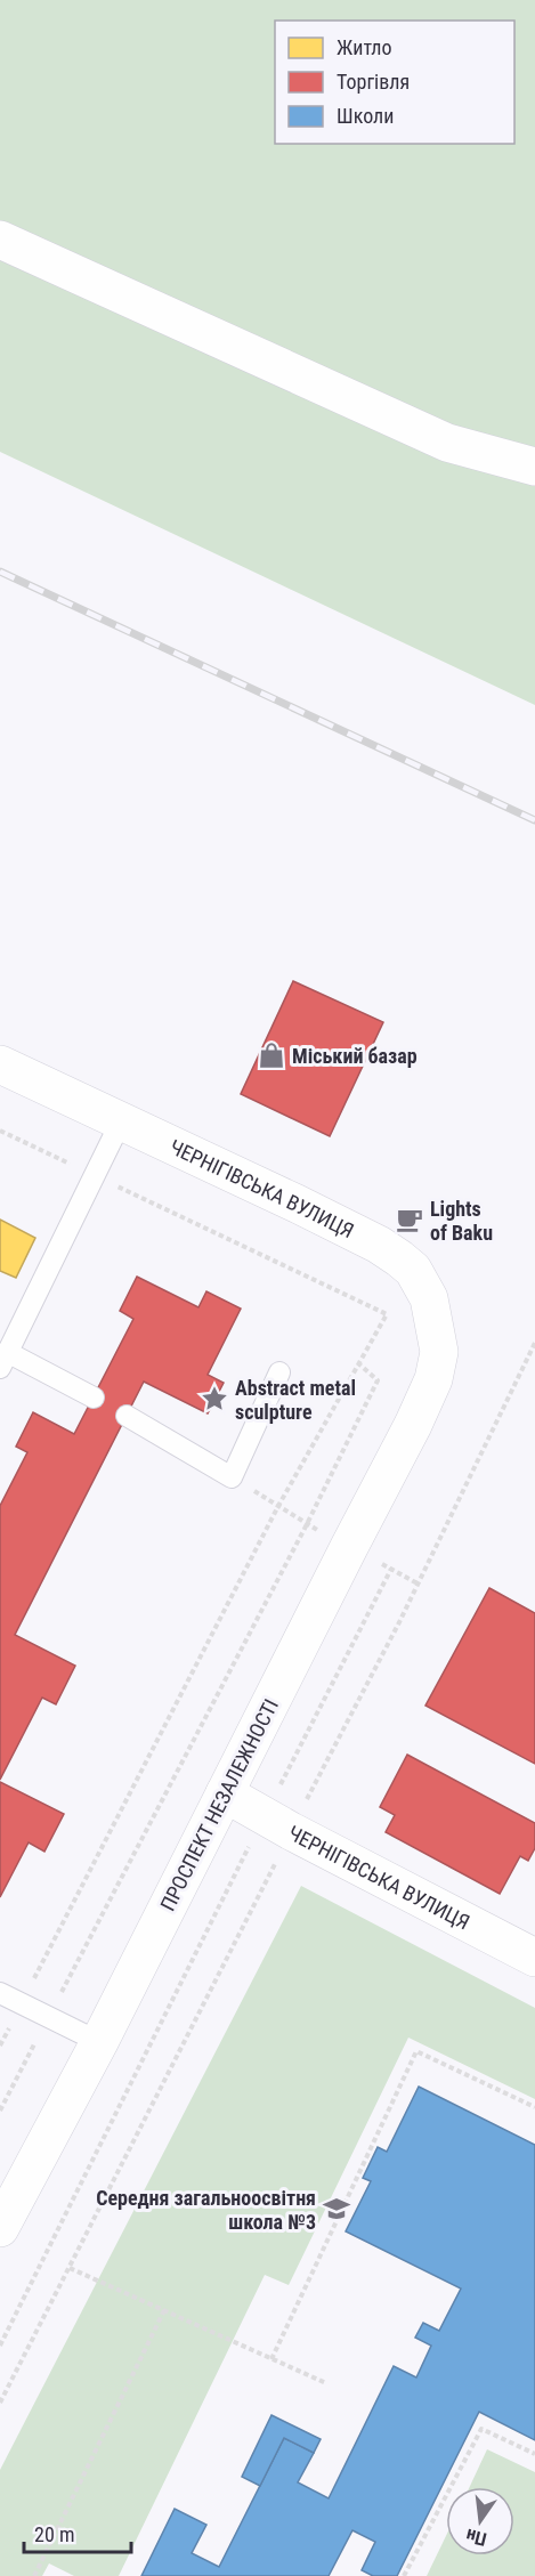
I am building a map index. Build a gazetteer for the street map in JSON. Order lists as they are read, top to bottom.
{
  "streets": {
    "street": ["ЧЕРНІГІВСЬКА ВУЛИЦЯ", "ПРОСПЕКТ НЕЗАЛЕЖНОСТІ"]
  },
  "crossings": [
    ["ЧЕРНІГІВСЬКА ВУЛИЦЯ", "ПРОСПЕКТ НЕЗАЛЕЖНОСТІ"]
  ],
  "places": {
    "shop": ["Міський базар"],
    "cafe": ["Lights of Baku"],
    "place": ["Abstract metal sculpture"],
    "school or university": ["Середня загальноосвітня школа №3"]
  },
  "legend": ["Житло", "Торгівля", "Школи"],
  "scale_bar": "20 m",
  "north": "bottom"
}
